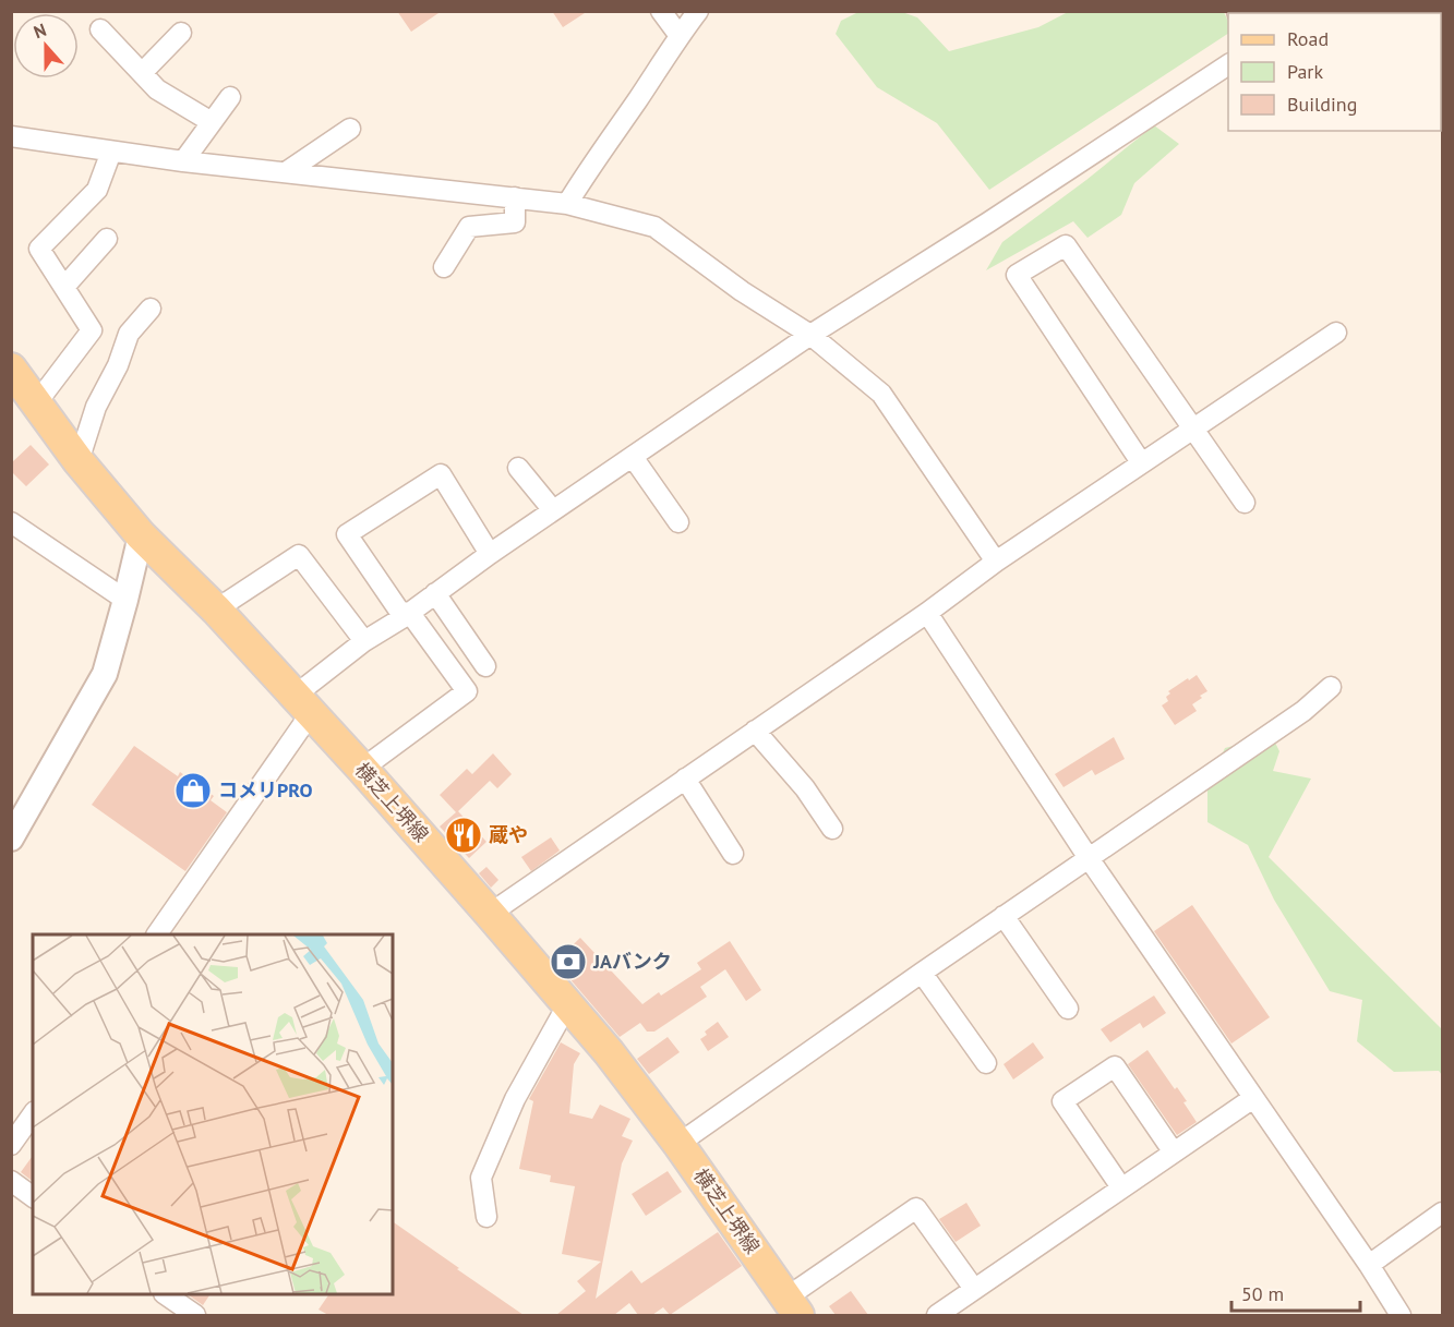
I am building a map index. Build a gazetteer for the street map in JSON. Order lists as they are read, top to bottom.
{
  "streets": {
    "main road": ["横芝上堺線"]
  },
  "places": {
    "shop": ["コメリPRO"],
    "restaurant": ["蔵や"],
    "bank": ["JAバンク"]
  },
  "legend": ["Road", "Park", "Building"],
  "scale_bar": "50 m",
  "north": "top"
}
